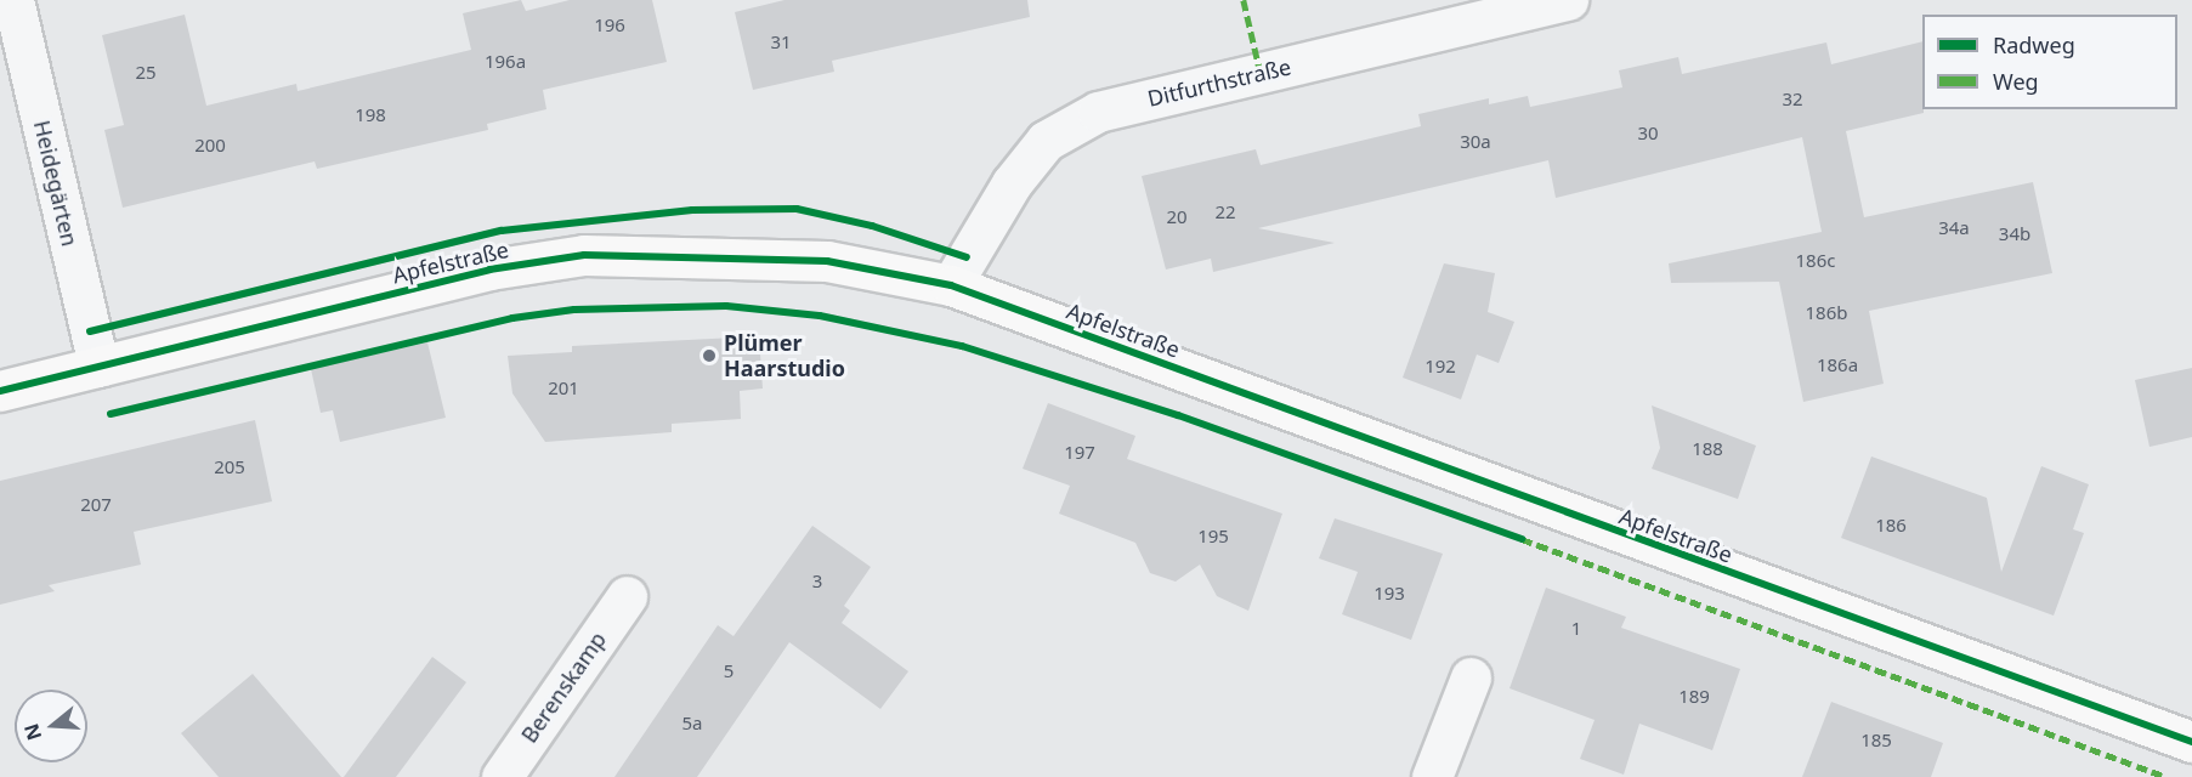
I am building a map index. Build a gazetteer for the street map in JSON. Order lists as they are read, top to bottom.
{
  "streets": {
    "street": [
      "Ditfurthstraße",
      "Heidegärten",
      "Apfelstraße",
      "Berenskamp"
    ]
  },
  "crossings": [
    ["Ditfurthstraße", "Apfelstraße"],
    ["Heidegärten", "Apfelstraße"]
  ],
  "places": ["Plümer Haarstudio"],
  "house_numbers": [
    "196",
    "31",
    "196a",
    "25",
    "32",
    "198",
    "30",
    "30a",
    "200",
    "22",
    "20",
    "34a",
    "34b",
    "186c",
    "186b",
    "186a",
    "192",
    "201",
    "188",
    "197",
    "205",
    "207",
    "186",
    "195",
    "3",
    "193",
    "1",
    "5",
    "189",
    "5a",
    "185"
  ],
  "legend": ["Radweg", "Weg"],
  "north": "left"
}
